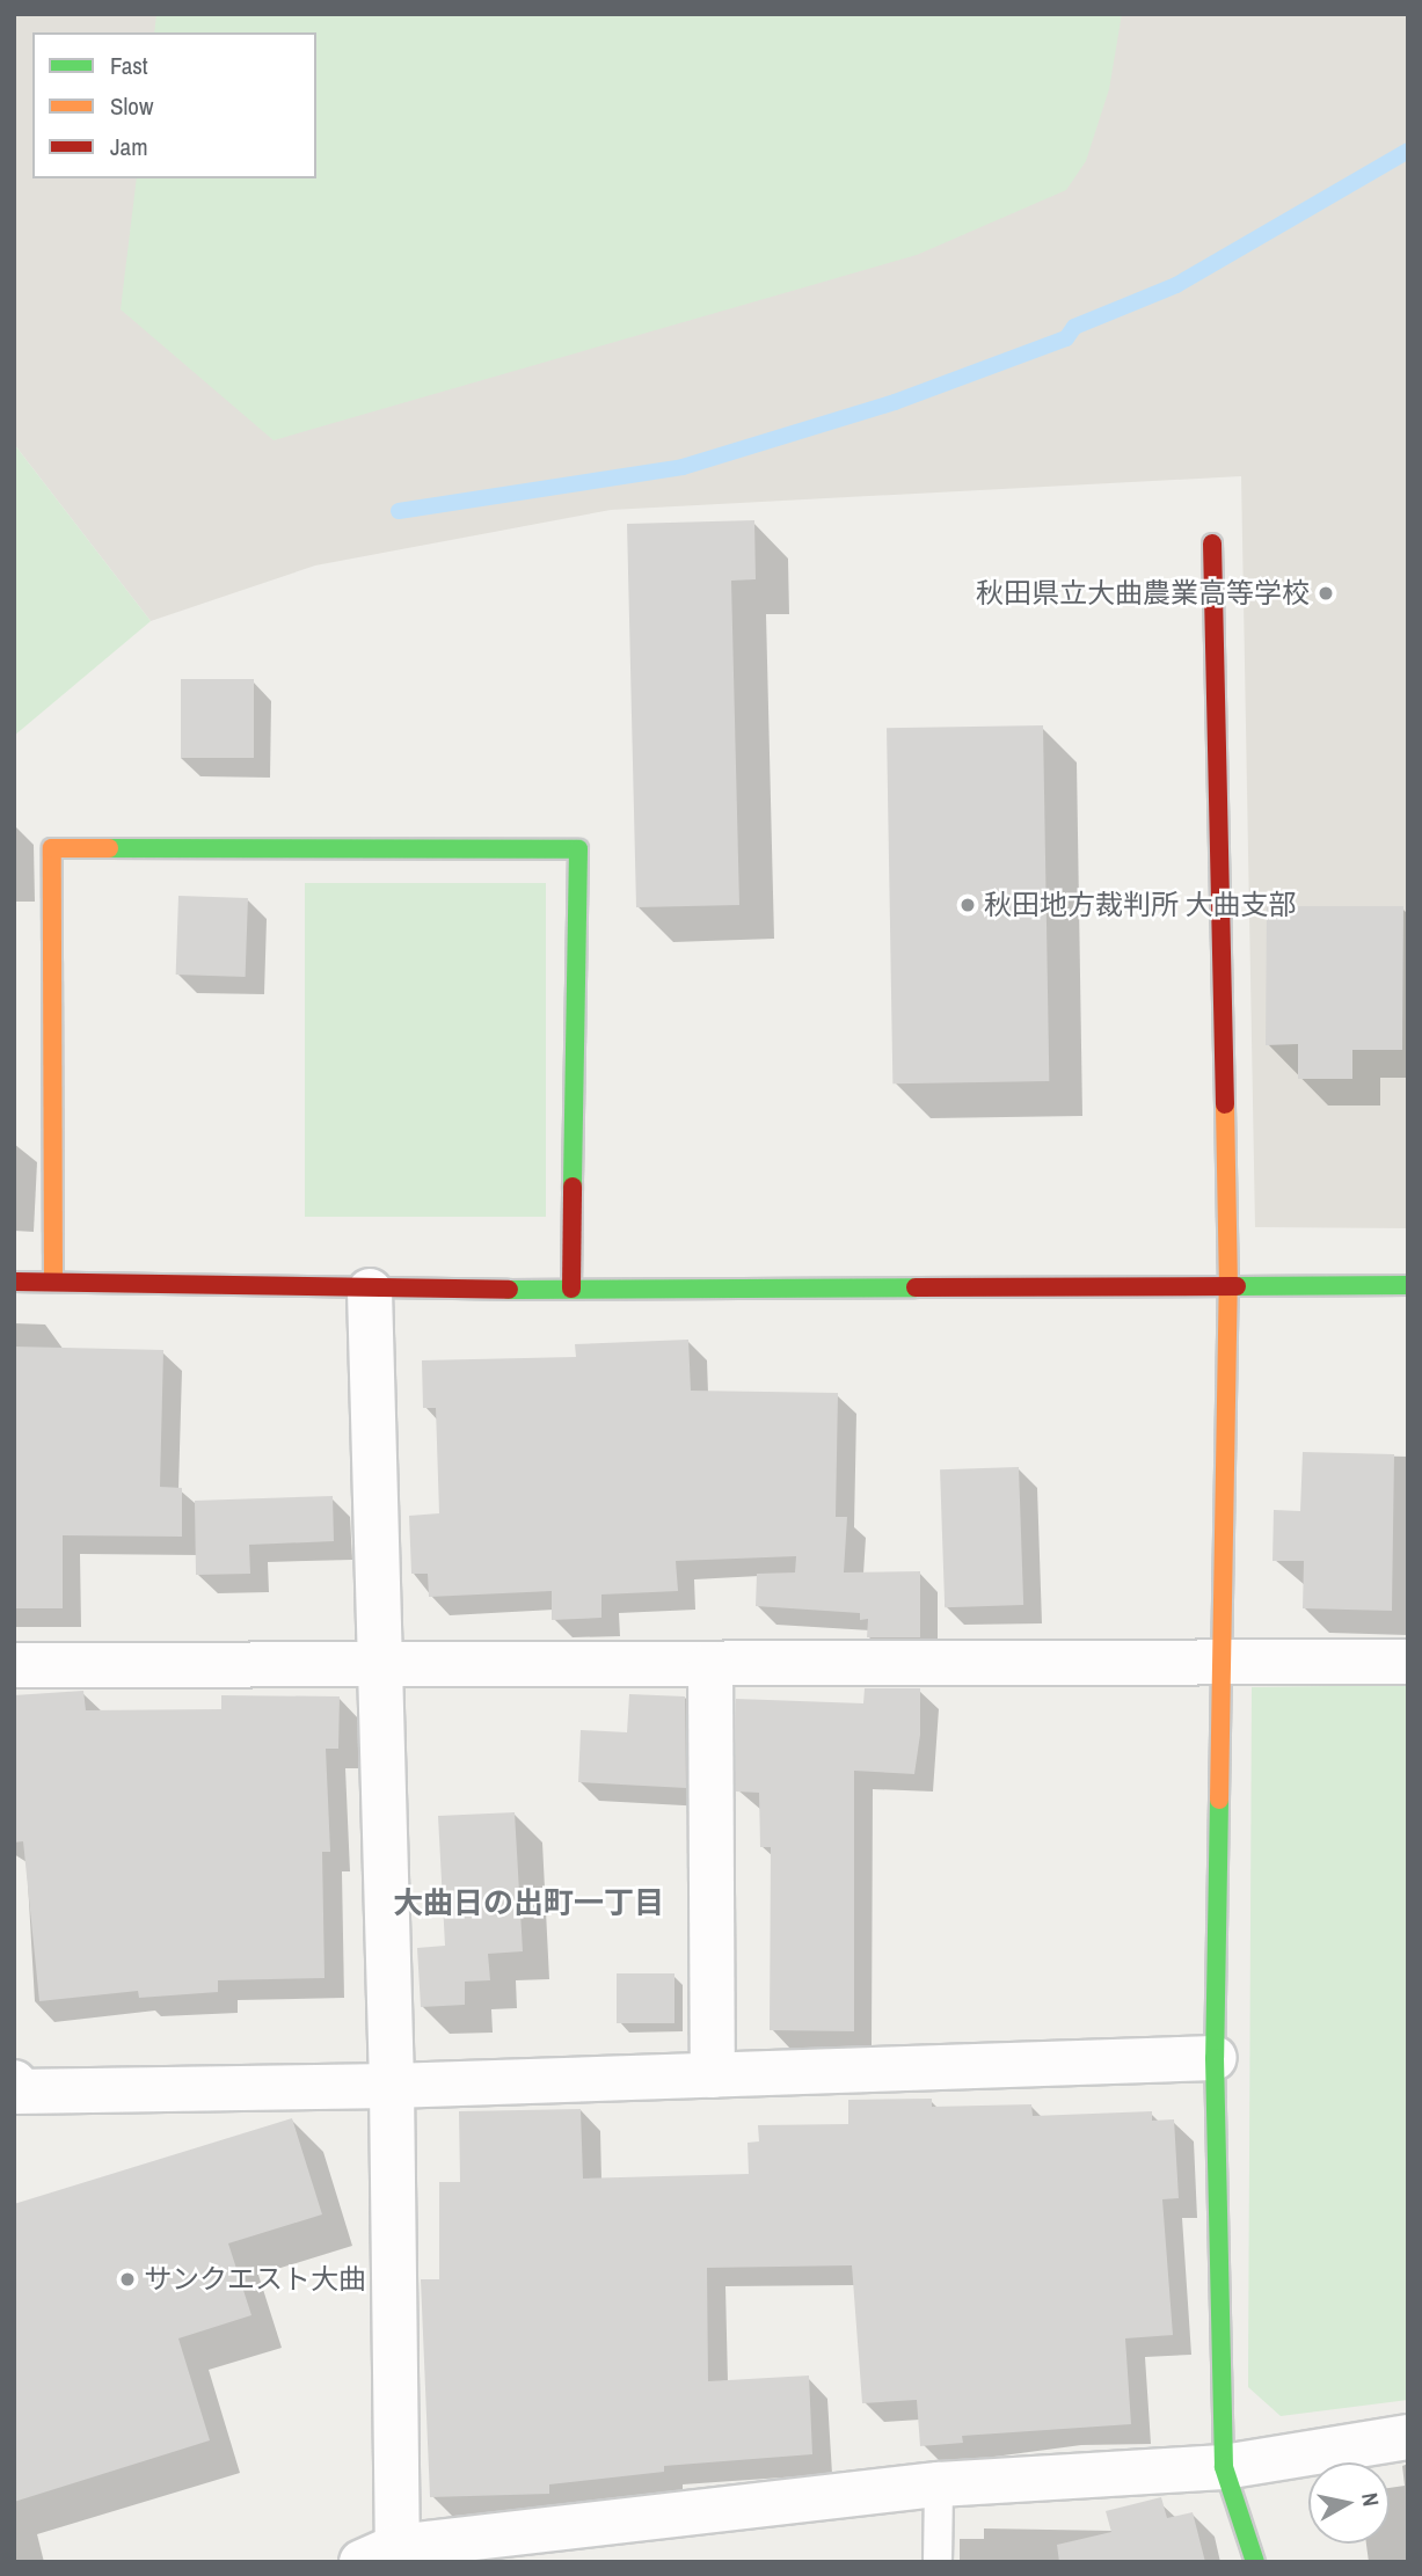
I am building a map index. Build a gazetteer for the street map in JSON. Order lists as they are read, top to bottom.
{
  "districts": ["大曲日の出町一丁目"],
  "places": ["秋田県立大曲農業高等学校", "秋田地方裁判所 大曲支部", "サンクエスト大曲"],
  "legend": ["Fast", "Slow", "Jam"],
  "north": "right"
}
